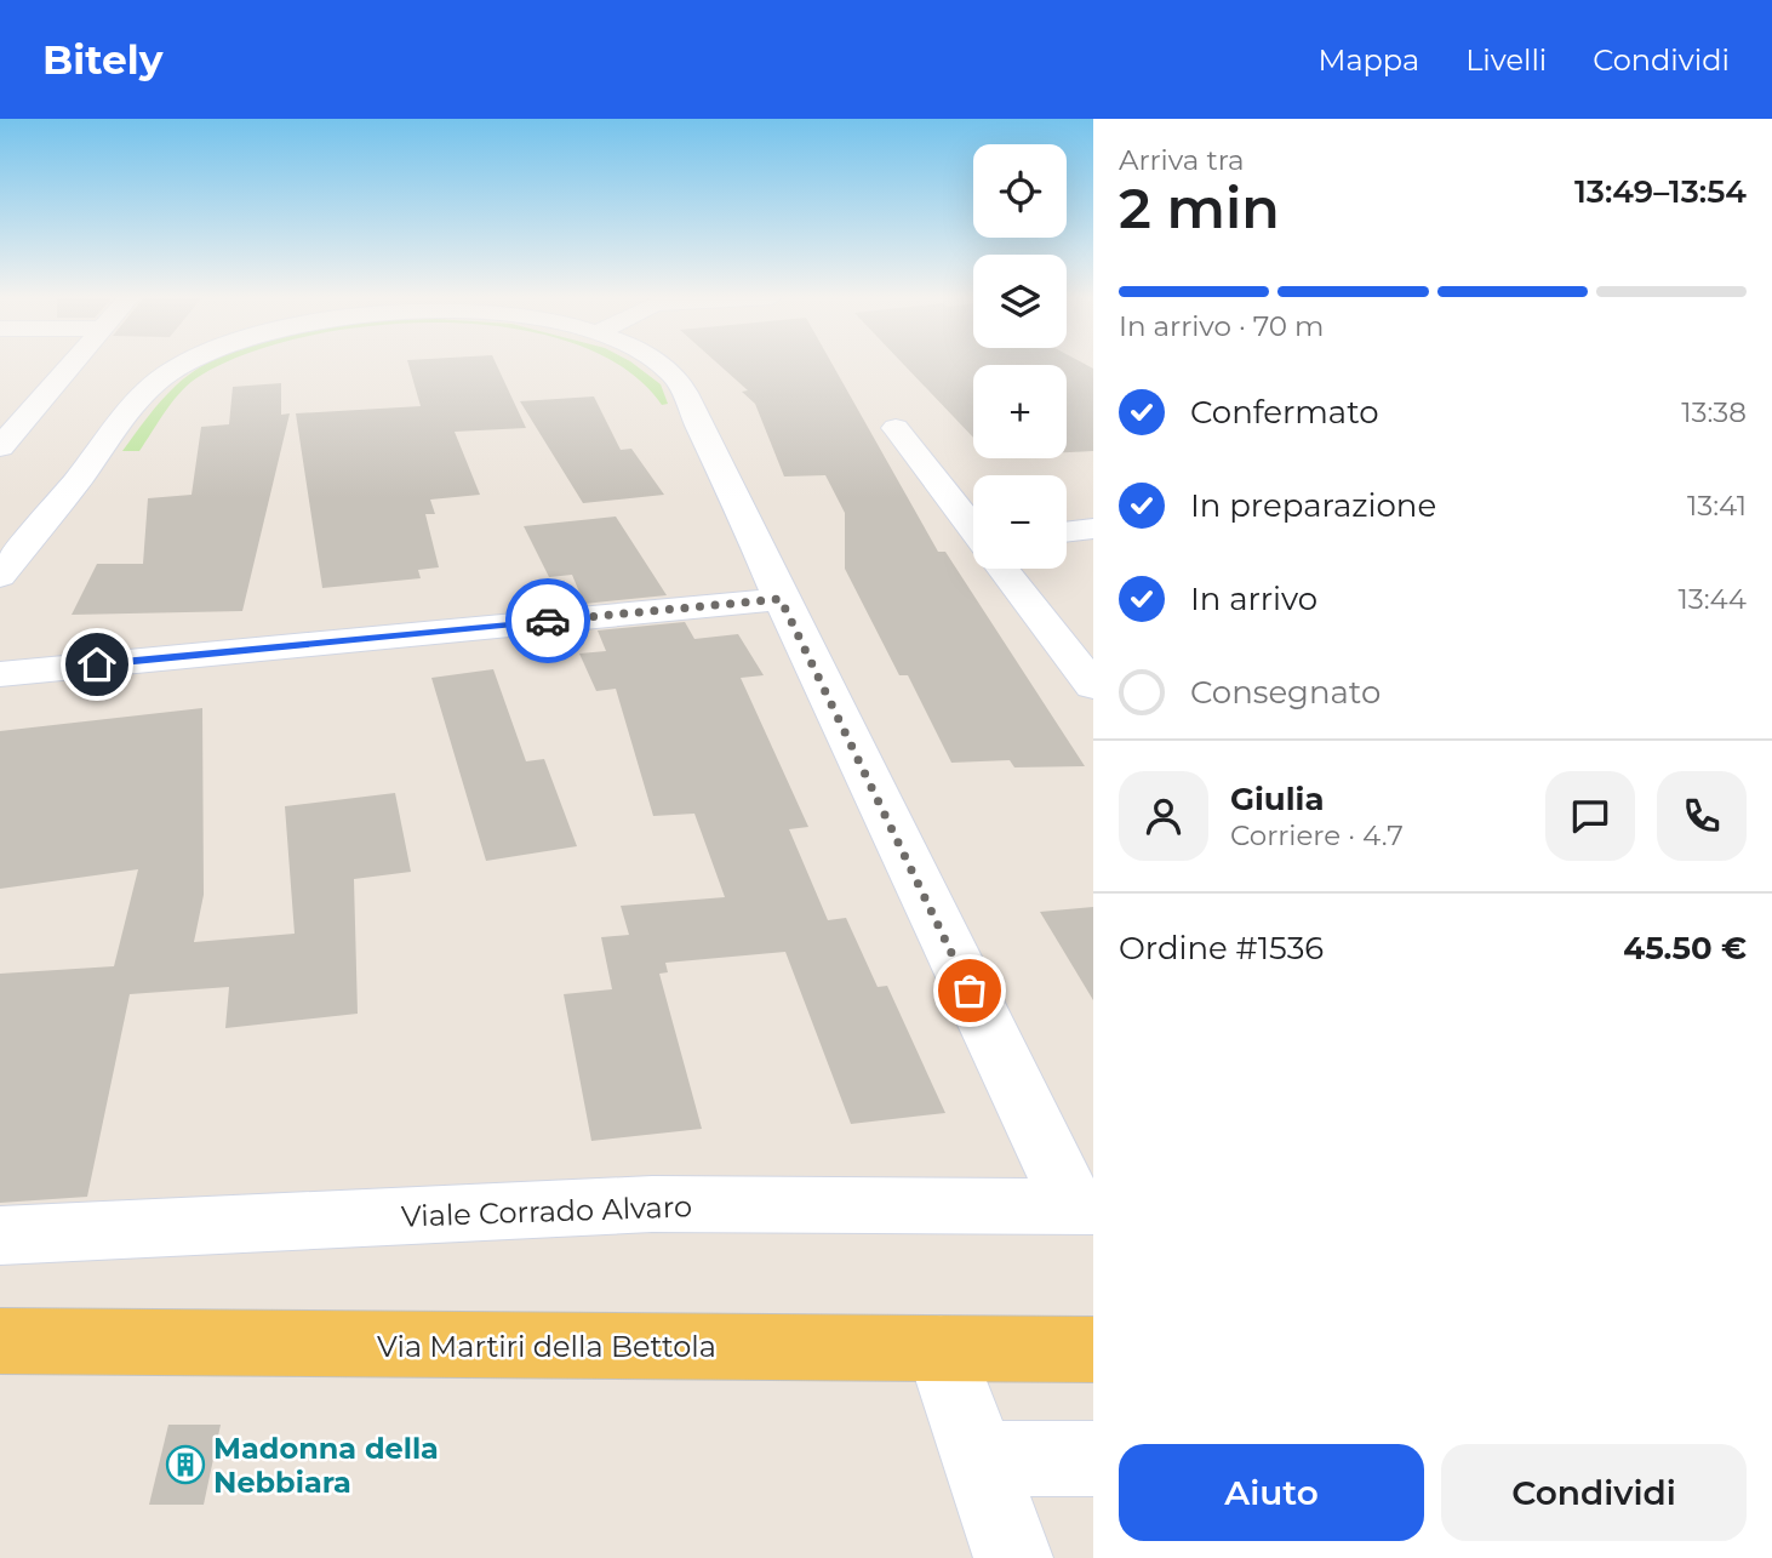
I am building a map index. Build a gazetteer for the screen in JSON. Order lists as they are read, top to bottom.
{
  "streets": {
    "main road": ["Via Martiri della Bettola"],
    "street": ["Viale Corrado Alvaro"]
  },
  "places": {
    "building": ["Madonna della Nebbiara"]
  },
  "page": {
    "header": "Bitely",
    "nav": ["Mappa", "Livelli", "Condividi"],
    "heading": ["2 min", "Arriva tra", "13:49–13:54"],
    "panel": [
      "Giulia",
      "Corriere · 4.7",
      "Ordine #1536",
      "45.50 €"
    ],
    "map_buttons": ["+", "−"],
    "bar": "In arrivo · 70 m",
    "list": [
      ["Confermato", "13:38"],
      ["In preparazione", "13:41"],
      ["In arrivo", "13:44"],
      "Consegnato"
    ],
    "buttons": ["Aiuto", "Condividi"]
  }
}
